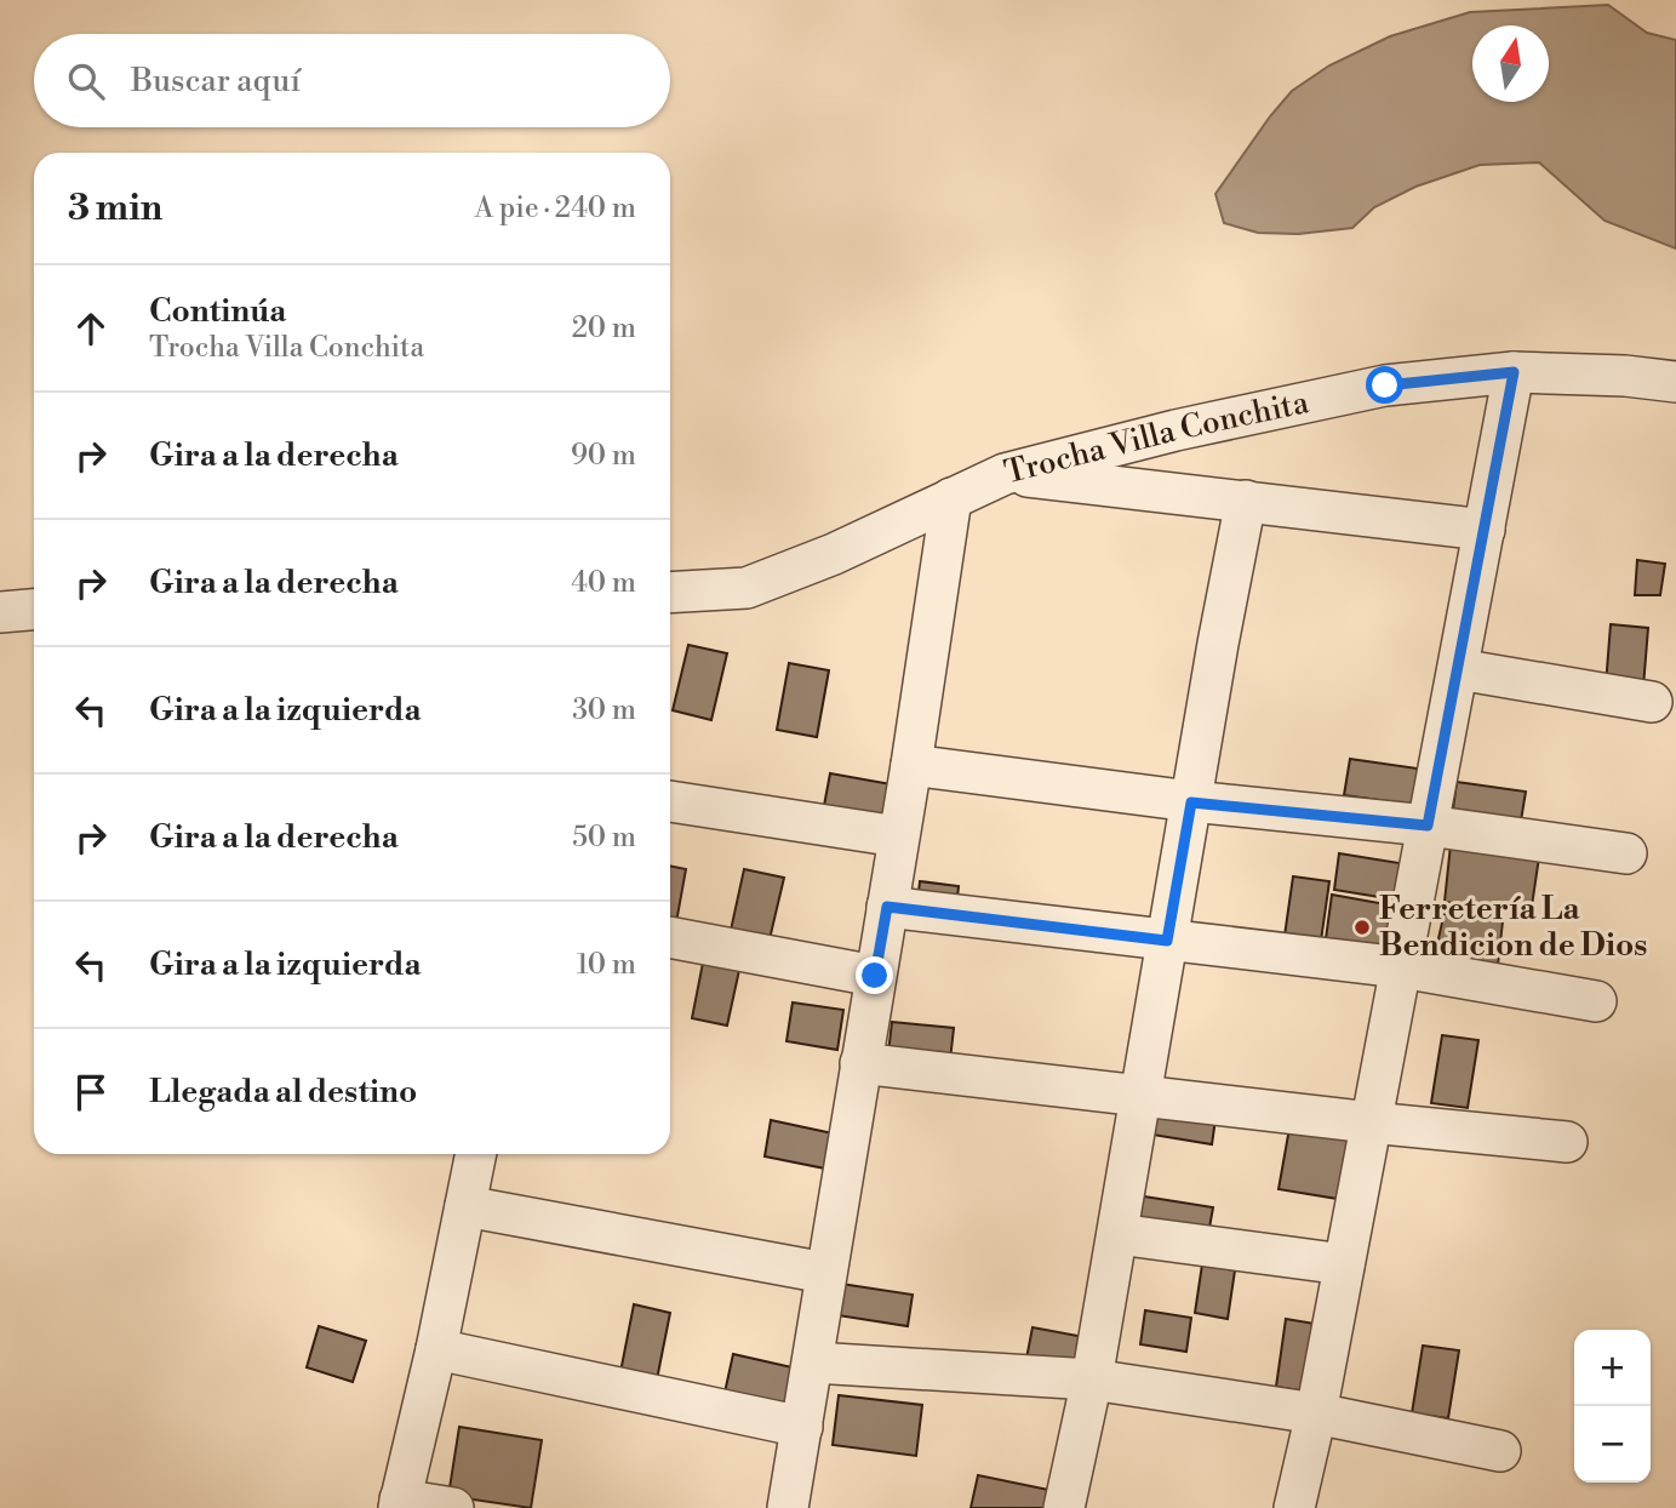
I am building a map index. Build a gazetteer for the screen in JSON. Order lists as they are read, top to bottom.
{
  "streets": {
    "street": ["Trocha Villa Conchita"]
  },
  "places": ["Ferretería La Bendicion de Dios"],
  "north": "top",
  "page": {
    "search": "Buscar aquí",
    "heading": ["3 min", "A pie · 240 m"],
    "list": [
      ["Continúa", "Trocha Villa Conchita", "20 m"],
      ["Gira a la derecha", "90 m"],
      ["Gira a la derecha", "40 m"],
      ["Gira a la izquierda", "30 m"],
      ["Gira a la derecha", "50 m"],
      ["Gira a la izquierda", "10 m"],
      "Llegada al destino"
    ],
    "map_buttons": ["+", "−"]
  }
}
